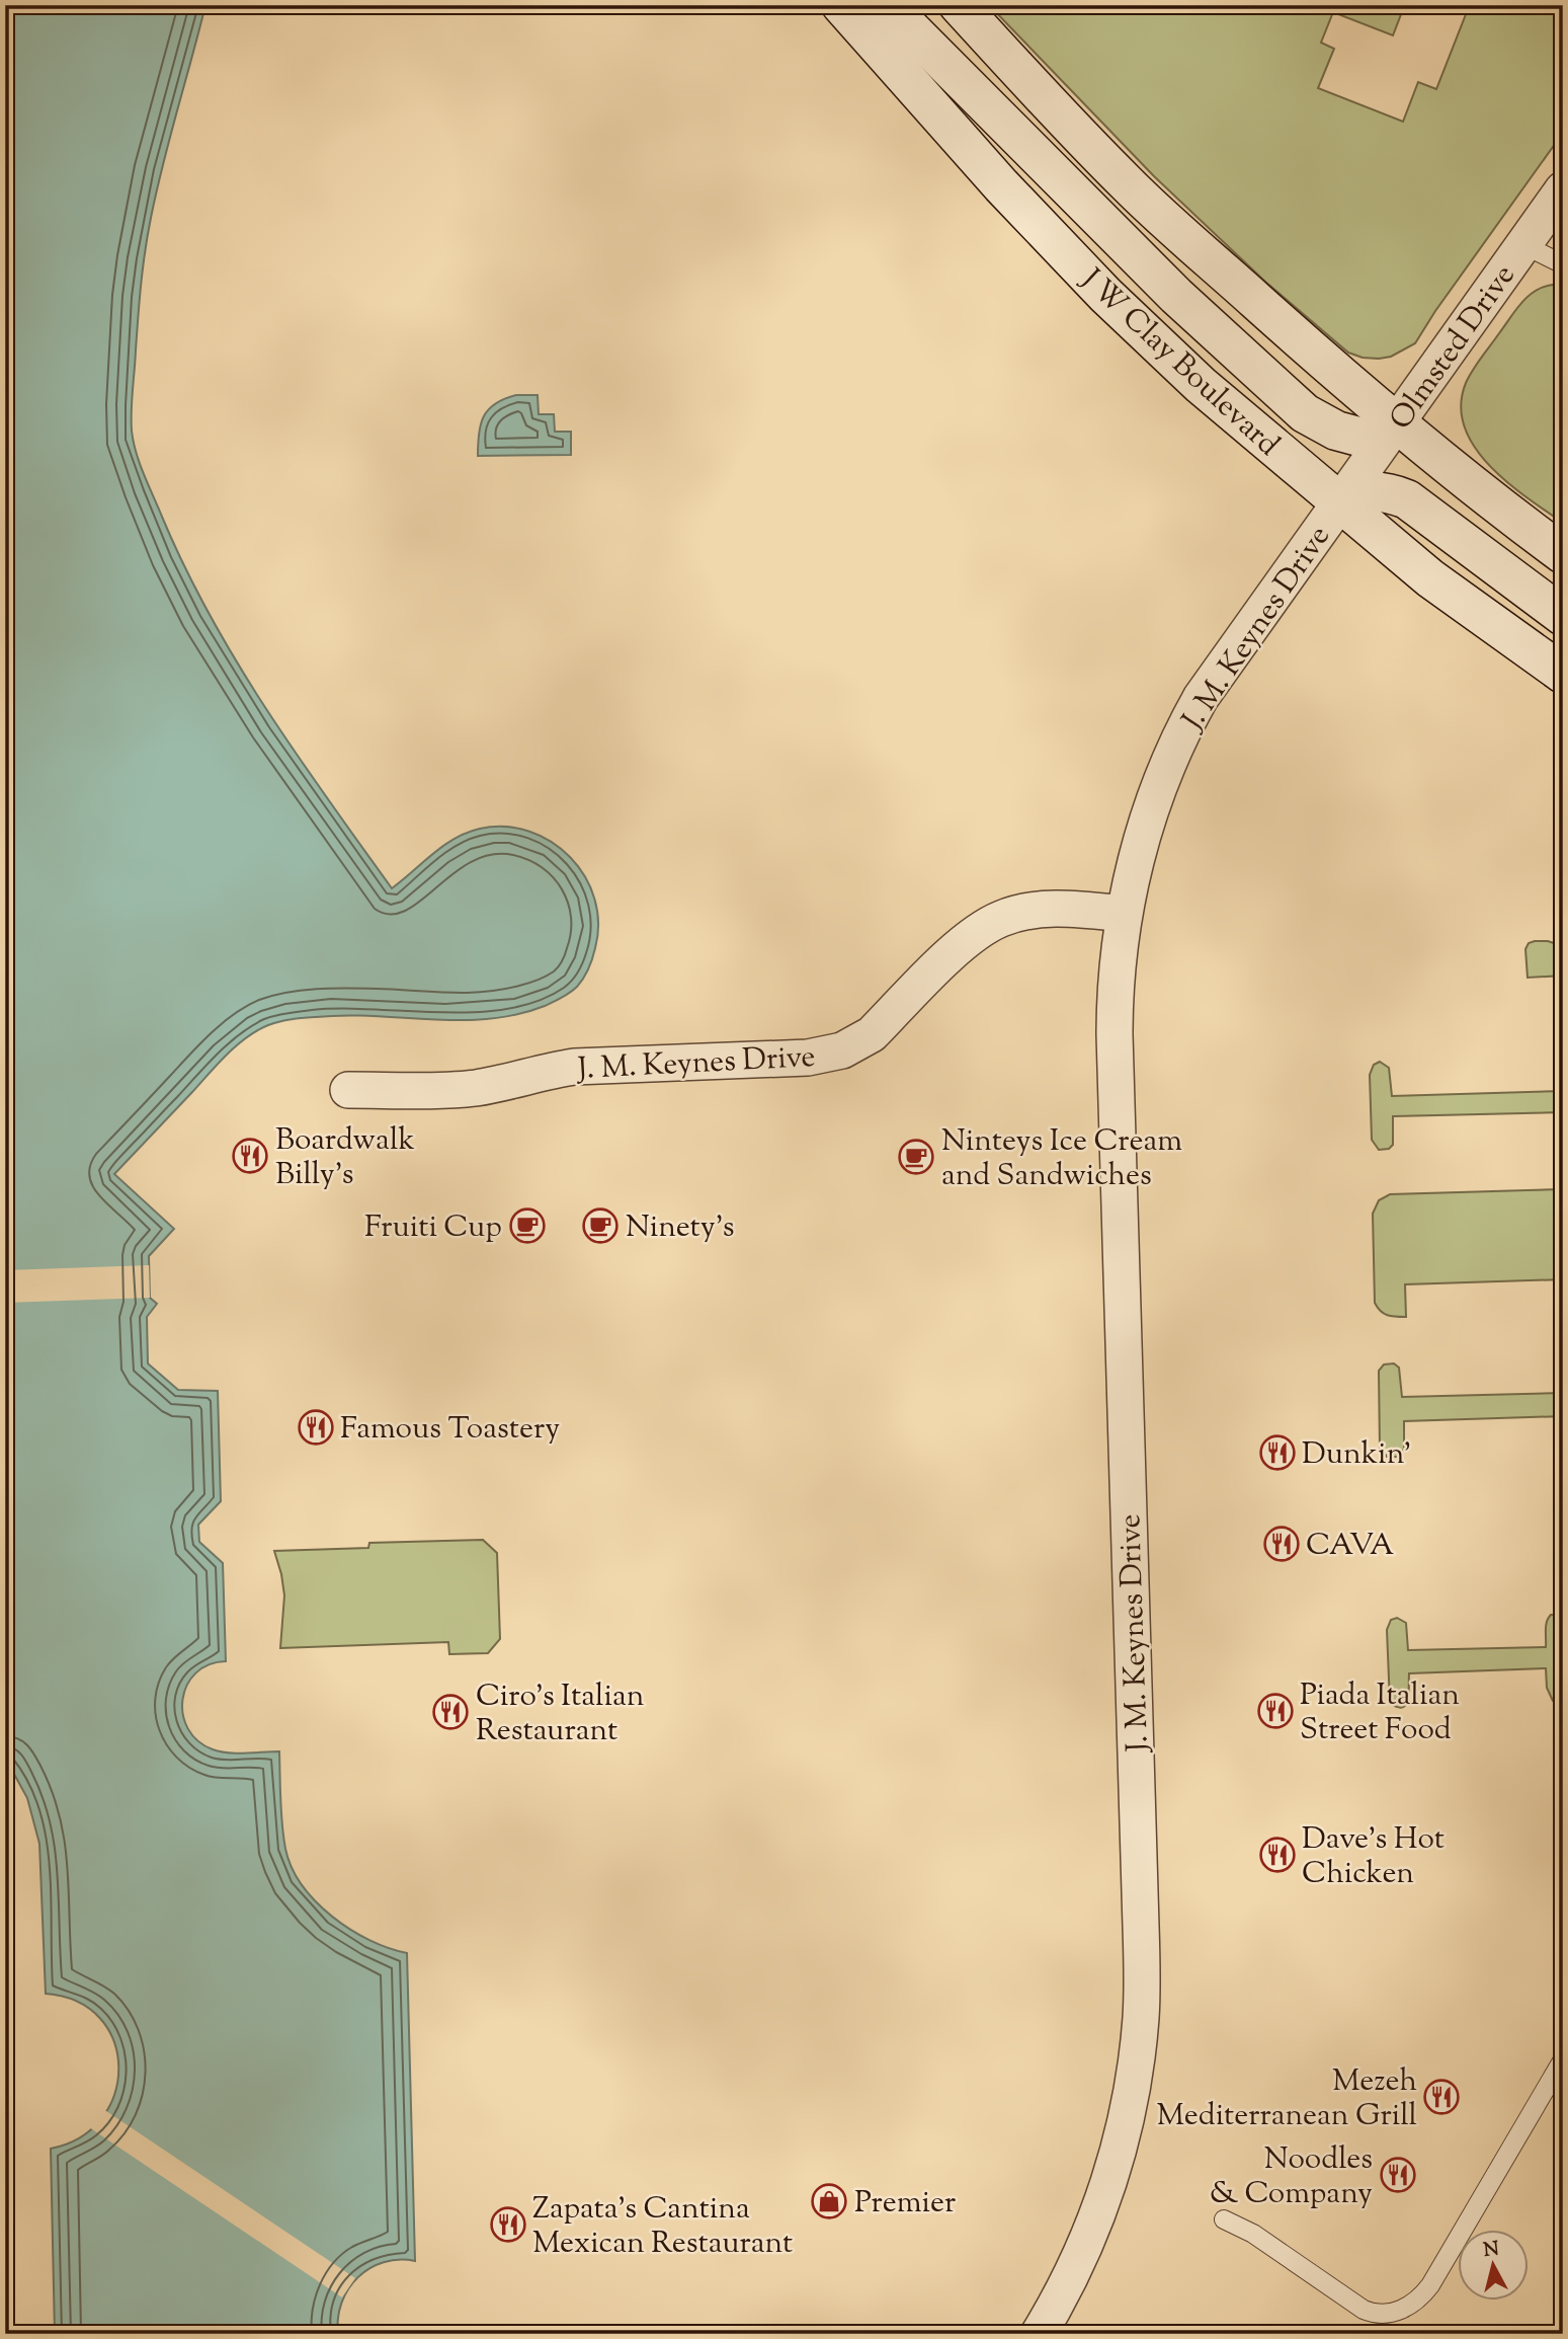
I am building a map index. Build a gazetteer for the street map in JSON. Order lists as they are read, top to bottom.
{
  "streets": {
    "street": ["Olmsted Drive", "J W Clay Boulevard", "J. M. Keynes Drive"]
  },
  "crossings": [
    ["Olmsted Drive", "J W Clay Boulevard"],
    ["Olmsted Drive", "J. M. Keynes Drive"],
    ["J W Clay Boulevard", "J. M. Keynes Drive"]
  ],
  "places": {
    "restaurant": [
      "Boardwalk Billy's",
      "Famous Toastery",
      "Dunkin'",
      "CAVA",
      "Piada Italian Street Food",
      "Ciro's Italian Restaurant",
      "Dave's Hot Chicken",
      "Mezeh Mediterranean Grill",
      "Noodles & Company",
      "Zapata's Cantina Mexican Restaurant"
    ],
    "cafe": ["Ninteys Ice Cream and Sandwiches", "Fruiti Cup", "Ninety's"],
    "shop": ["Premier"]
  },
  "north": "top"
}
